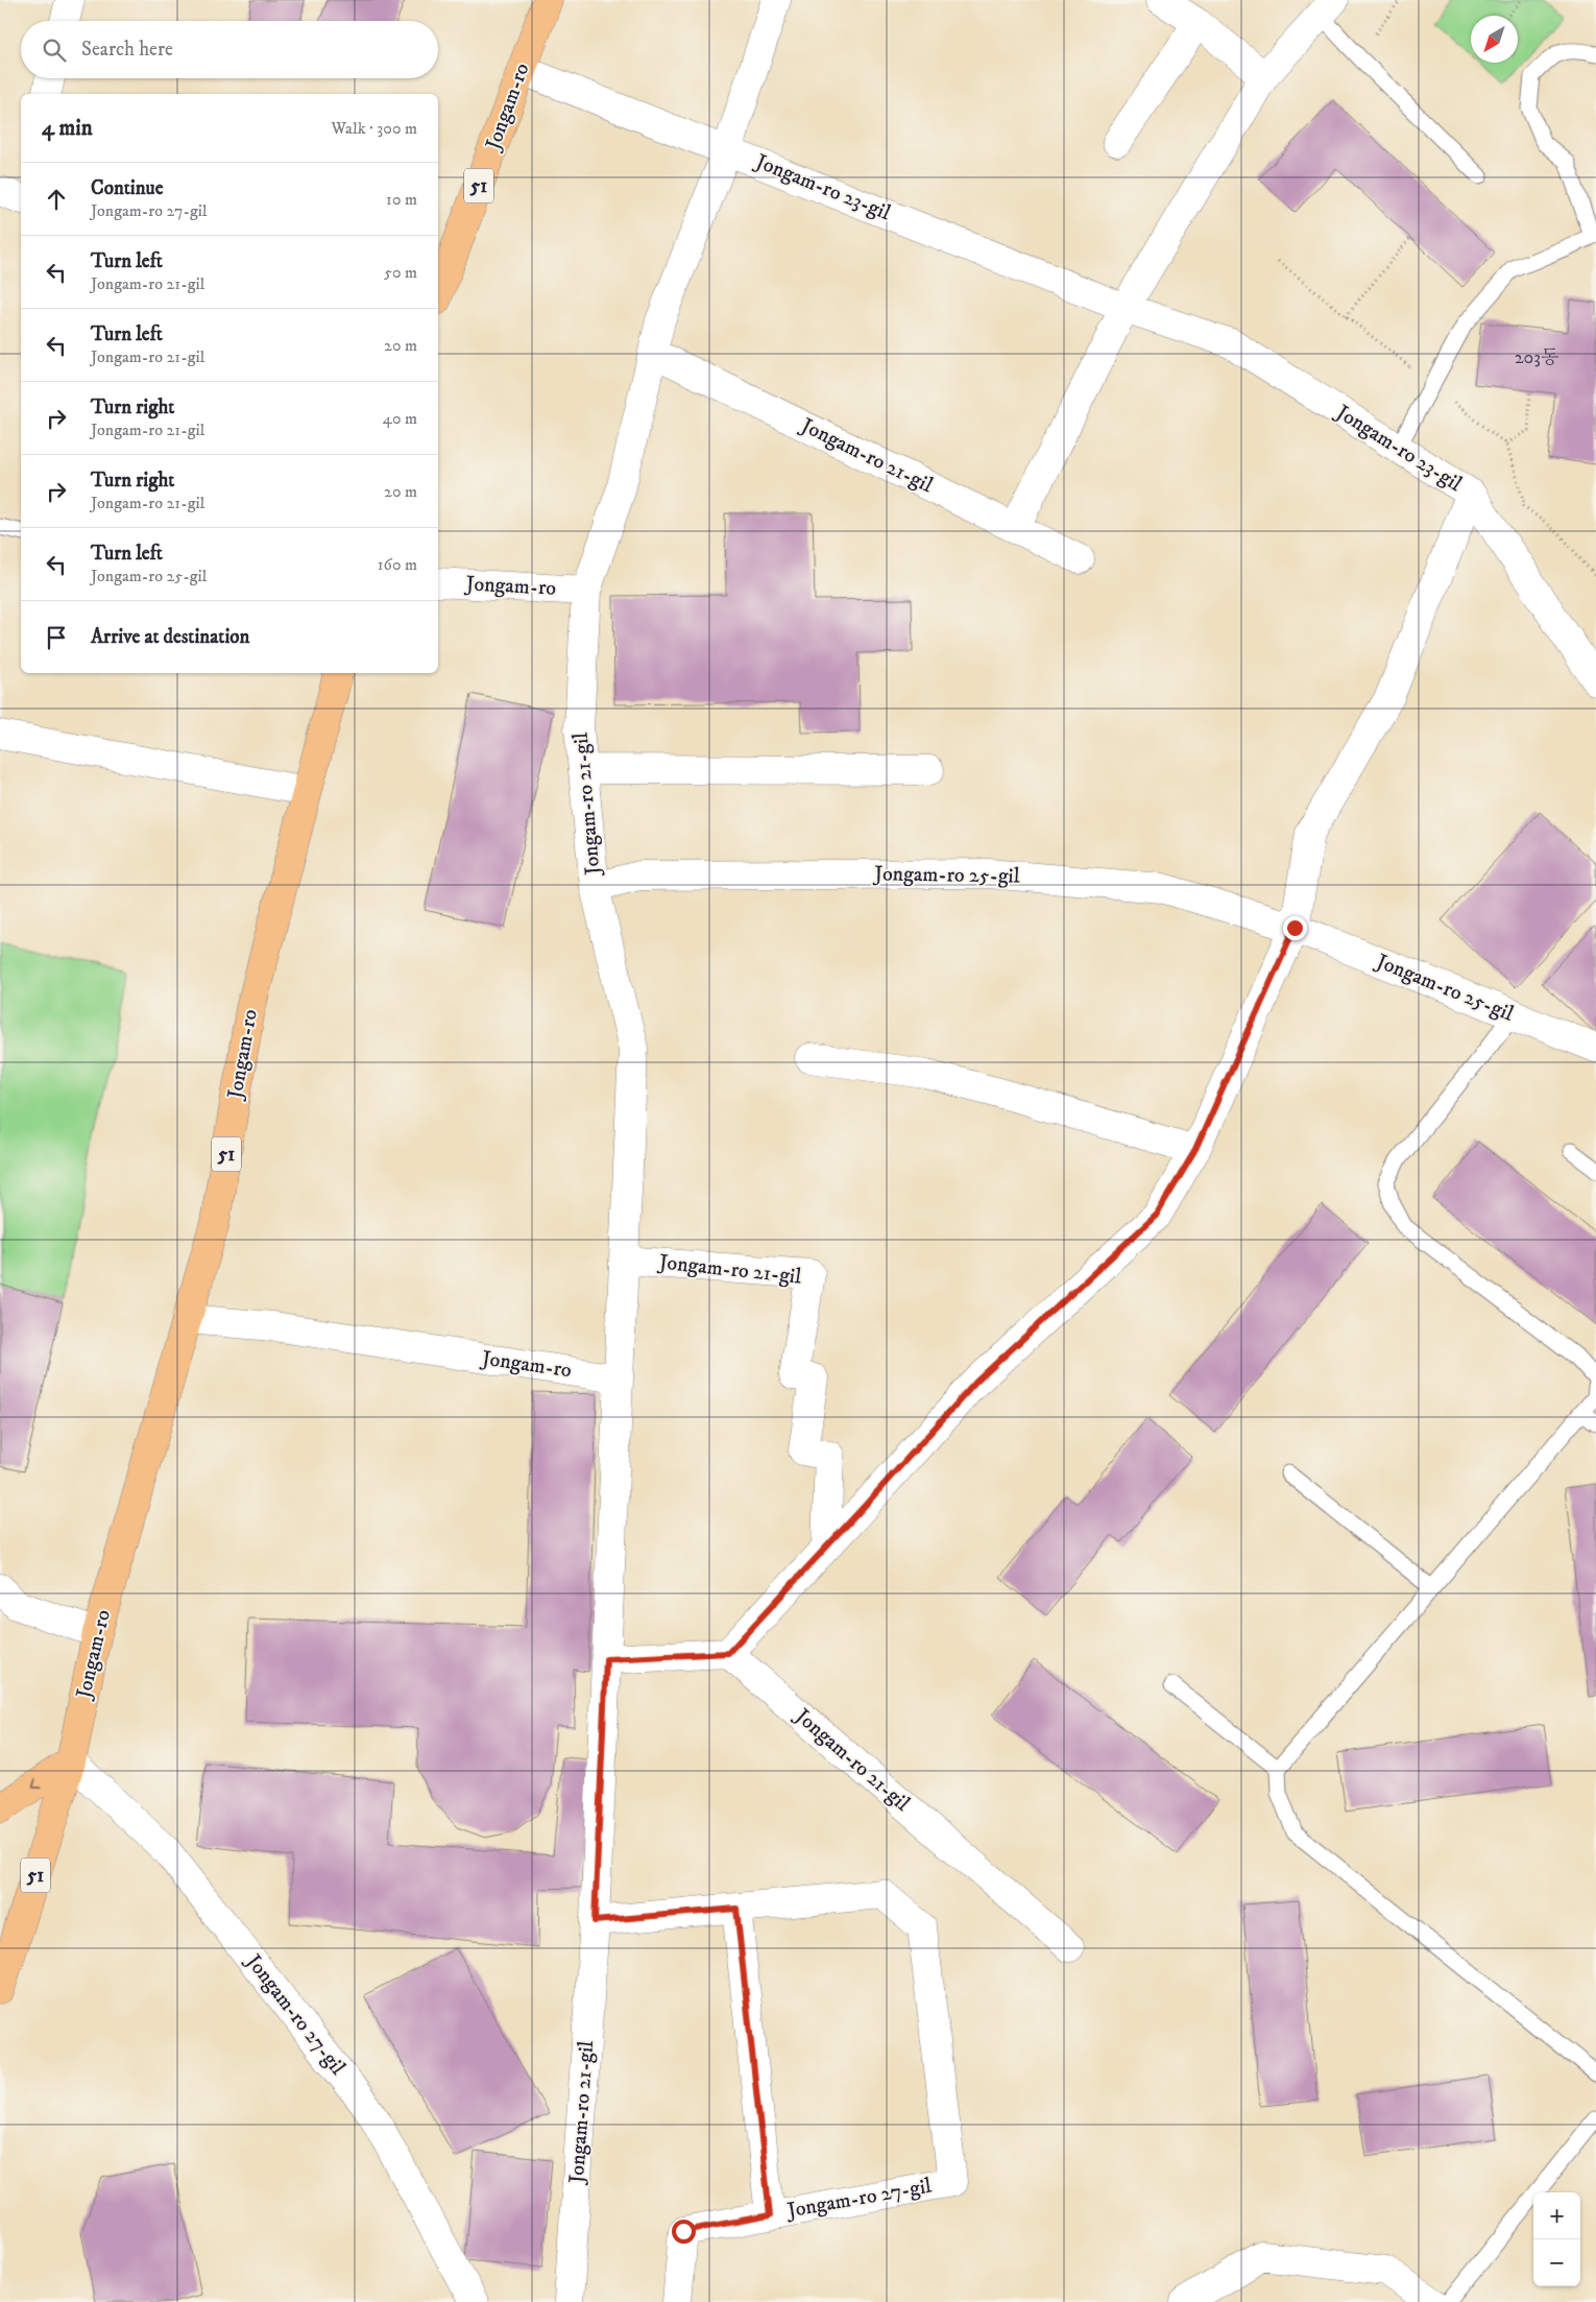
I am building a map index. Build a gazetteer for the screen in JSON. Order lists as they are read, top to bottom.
{
  "streets": {
    "main road": ["Jongam-ro", "51"],
    "street": [
      "Jongam-ro 23-gil",
      "Jongam-ro 21-gil",
      "Jongam-ro 25-gil",
      "Jongam-ro 27-gil"
    ]
  },
  "crossings": [
    ["Jongam-ro", "Jongam-ro 23-gil"],
    ["Jongam-ro", "Jongam-ro 21-gil"],
    ["Jongam-ro", "Jongam-ro 27-gil"],
    ["Jongam-ro 23-gil", "Jongam-ro 21-gil"],
    ["Jongam-ro 21-gil", "Jongam-ro 25-gil"]
  ],
  "house_numbers": ["203동"],
  "north": "bottom left",
  "page": {
    "search": "Search here",
    "heading": ["4 min", "Walk · 300 m"],
    "list": [
      ["Continue", "Jongam-ro 27-gil", "10 m"],
      ["Turn left", "Jongam-ro 21-gil", "50 m"],
      ["Turn left", "Jongam-ro 21-gil", "20 m"],
      ["Turn right", "Jongam-ro 21-gil", "40 m"],
      ["Turn right", "Jongam-ro 21-gil", "20 m"],
      ["Turn left", "Jongam-ro 25-gil", "160 m"],
      "Arrive at destination"
    ],
    "map_buttons": ["+", "−"]
  }
}
